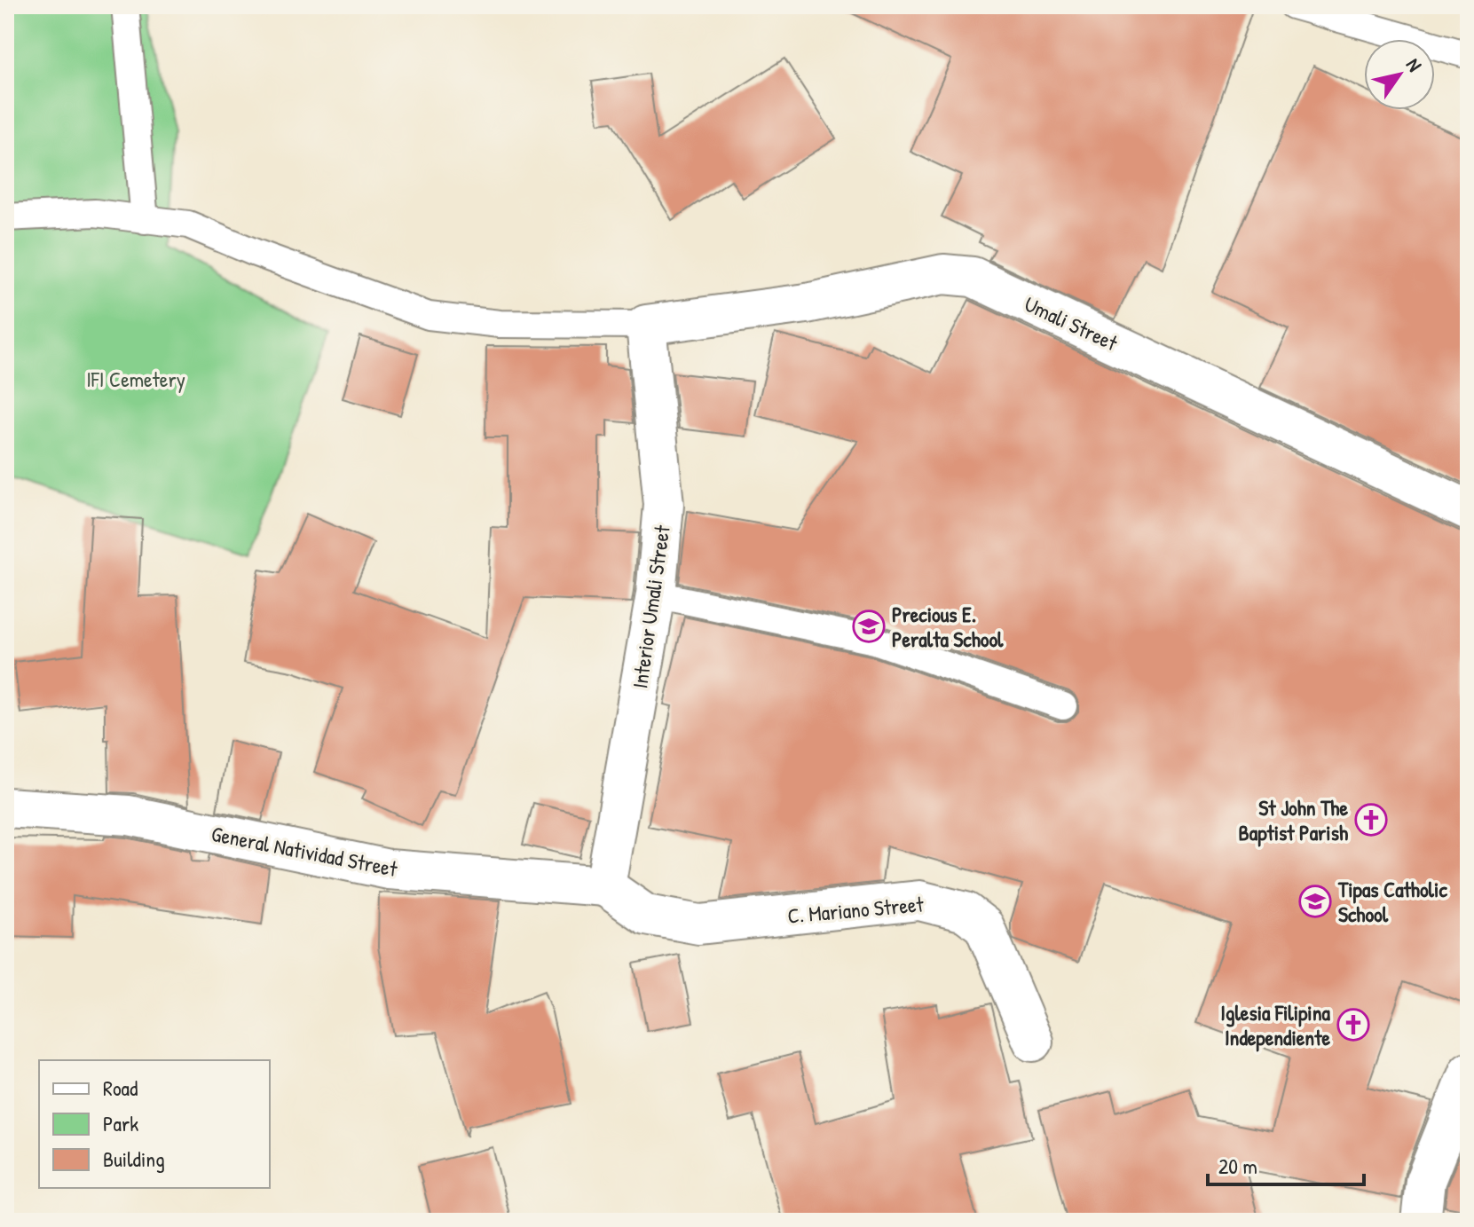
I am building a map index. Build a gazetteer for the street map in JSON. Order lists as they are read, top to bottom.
{
  "streets": {
    "street": [
      "Umali Street",
      "Interior Umali Street",
      "General Natividad Street",
      "C. Mariano Street"
    ]
  },
  "crossings": [
    ["Umali Street", "Interior Umali Street"],
    ["Interior Umali Street", "General Natividad Street"],
    ["Interior Umali Street", "C. Mariano Street"],
    ["General Natividad Street", "C. Mariano Street"]
  ],
  "parks": ["IFI Cemetery"],
  "places": {
    "school or university": ["Precious E. Peralta School", "Tipas Catholic School"],
    "church": ["St John The Baptist Parish", "Iglesia Filipina Independiente"]
  },
  "legend": ["Road", "Park", "Building"],
  "scale_bar": "20 m",
  "north": "top right"
}
